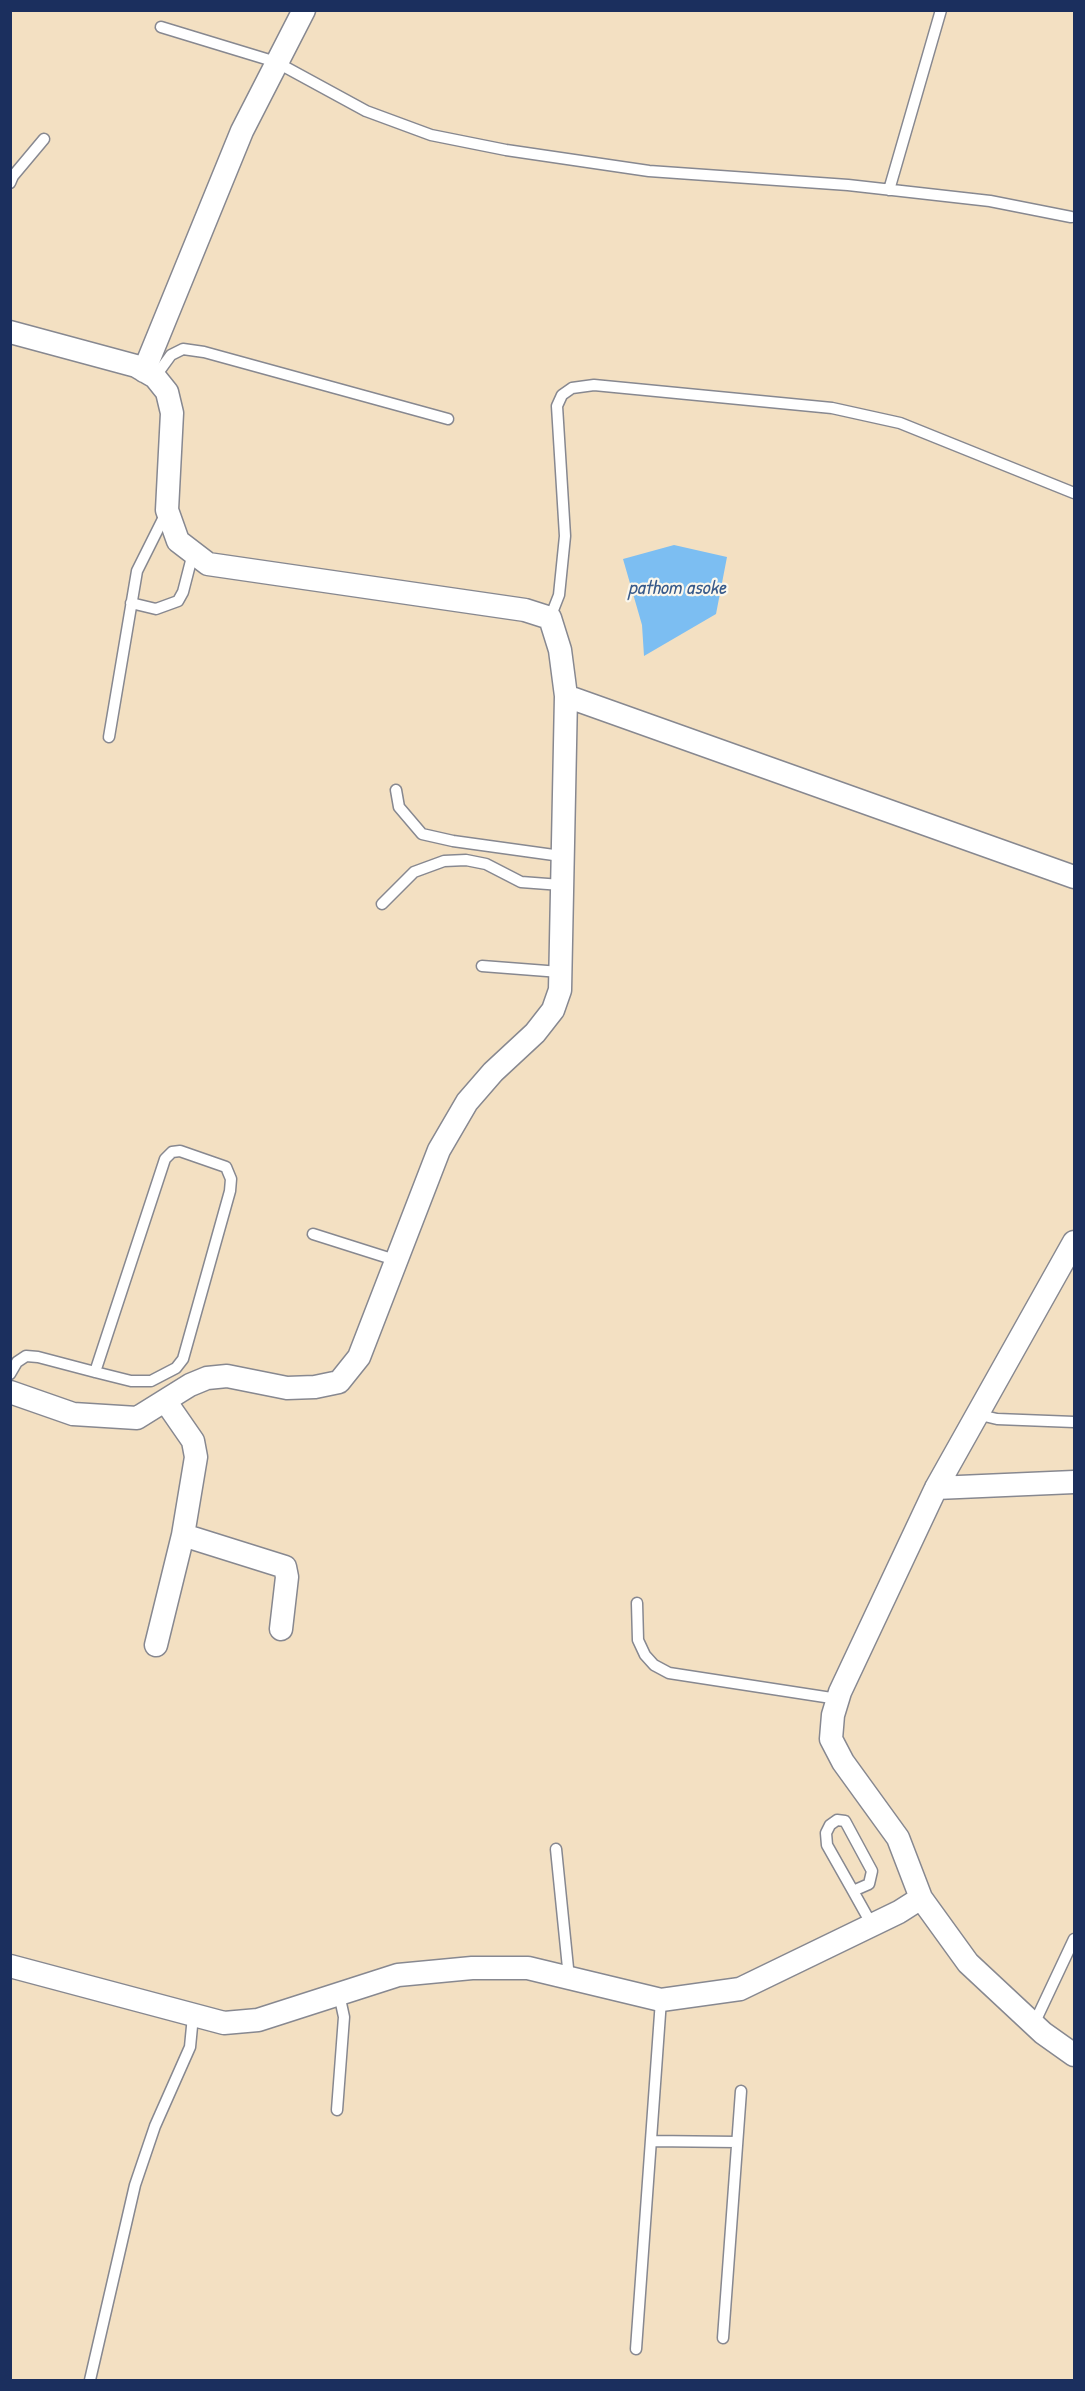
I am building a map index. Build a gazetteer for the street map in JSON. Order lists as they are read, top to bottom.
{
  "water": ["pathom asoke"]
}
